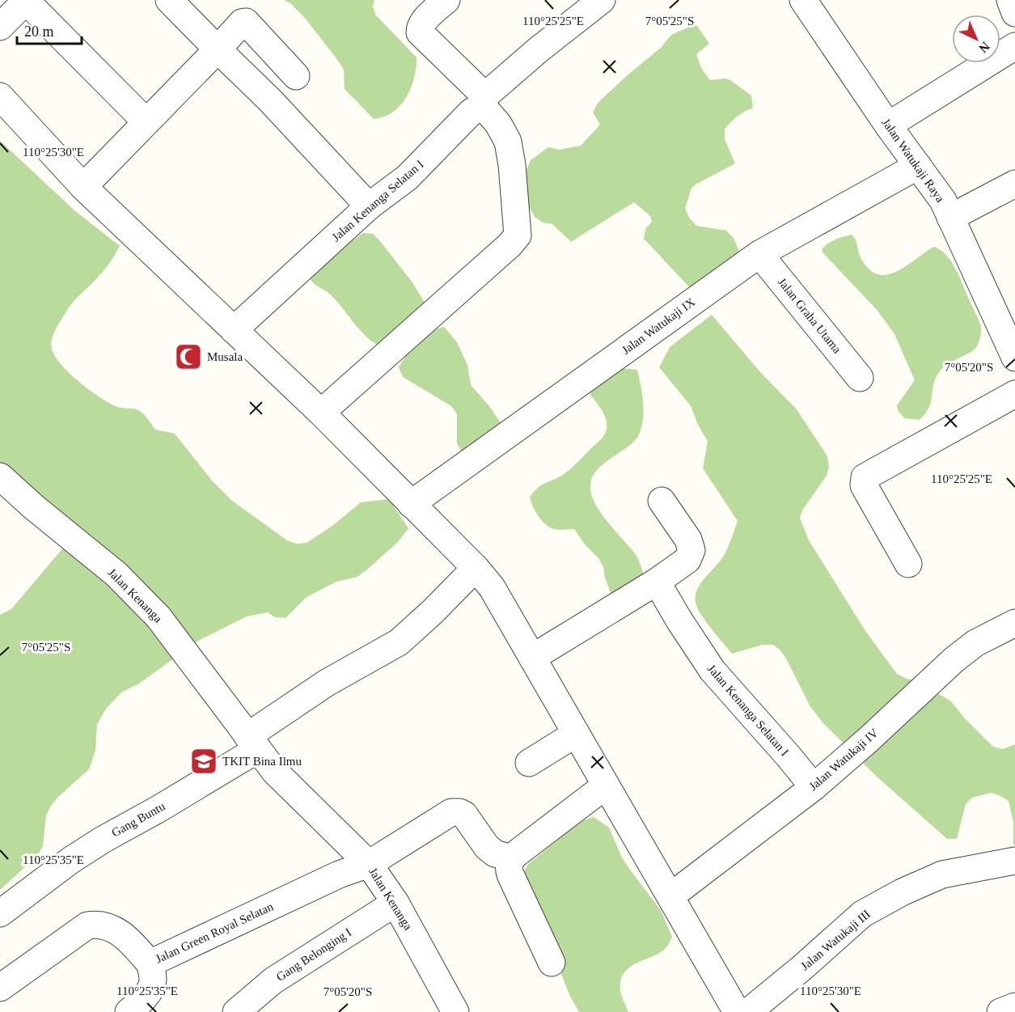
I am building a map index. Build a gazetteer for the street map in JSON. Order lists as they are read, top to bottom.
{
  "streets": {
    "street": [
      "Jalan Watukaji Raya",
      "Jalan Kenanga Selatan I",
      "Jalan Graha Utama",
      "Jalan Watukaji IX",
      "Jalan Kenanga",
      "Jalan Watukaji IV",
      "Gang Buntu",
      "Jalan Green Royal Selatan",
      "Jalan Watukaji III",
      "Gang Belonging I"
    ]
  },
  "crossings": [
    ["Jalan Watukaji Raya", "Jalan Watukaji IX"],
    ["Jalan Kenanga Selatan I", "Jalan Watukaji IV"],
    ["Jalan Graha Utama", "Jalan Watukaji IX"],
    ["Jalan Kenanga", "Gang Buntu"],
    ["Jalan Kenanga", "Jalan Green Royal Selatan"],
    ["Jalan Kenanga", "Gang Belonging I"]
  ],
  "places": {
    "mosque": ["Musala"],
    "school or university": ["TKIT Bina Ilmu"]
  },
  "scale_bar": "20 m",
  "north": "bottom right",
  "coordinates": [
    "7°05'25\"S",
    "110°25'25\"E",
    "110°25'30\"E",
    "7°05'20\"S",
    "110°25'35\"E"
  ]
}
